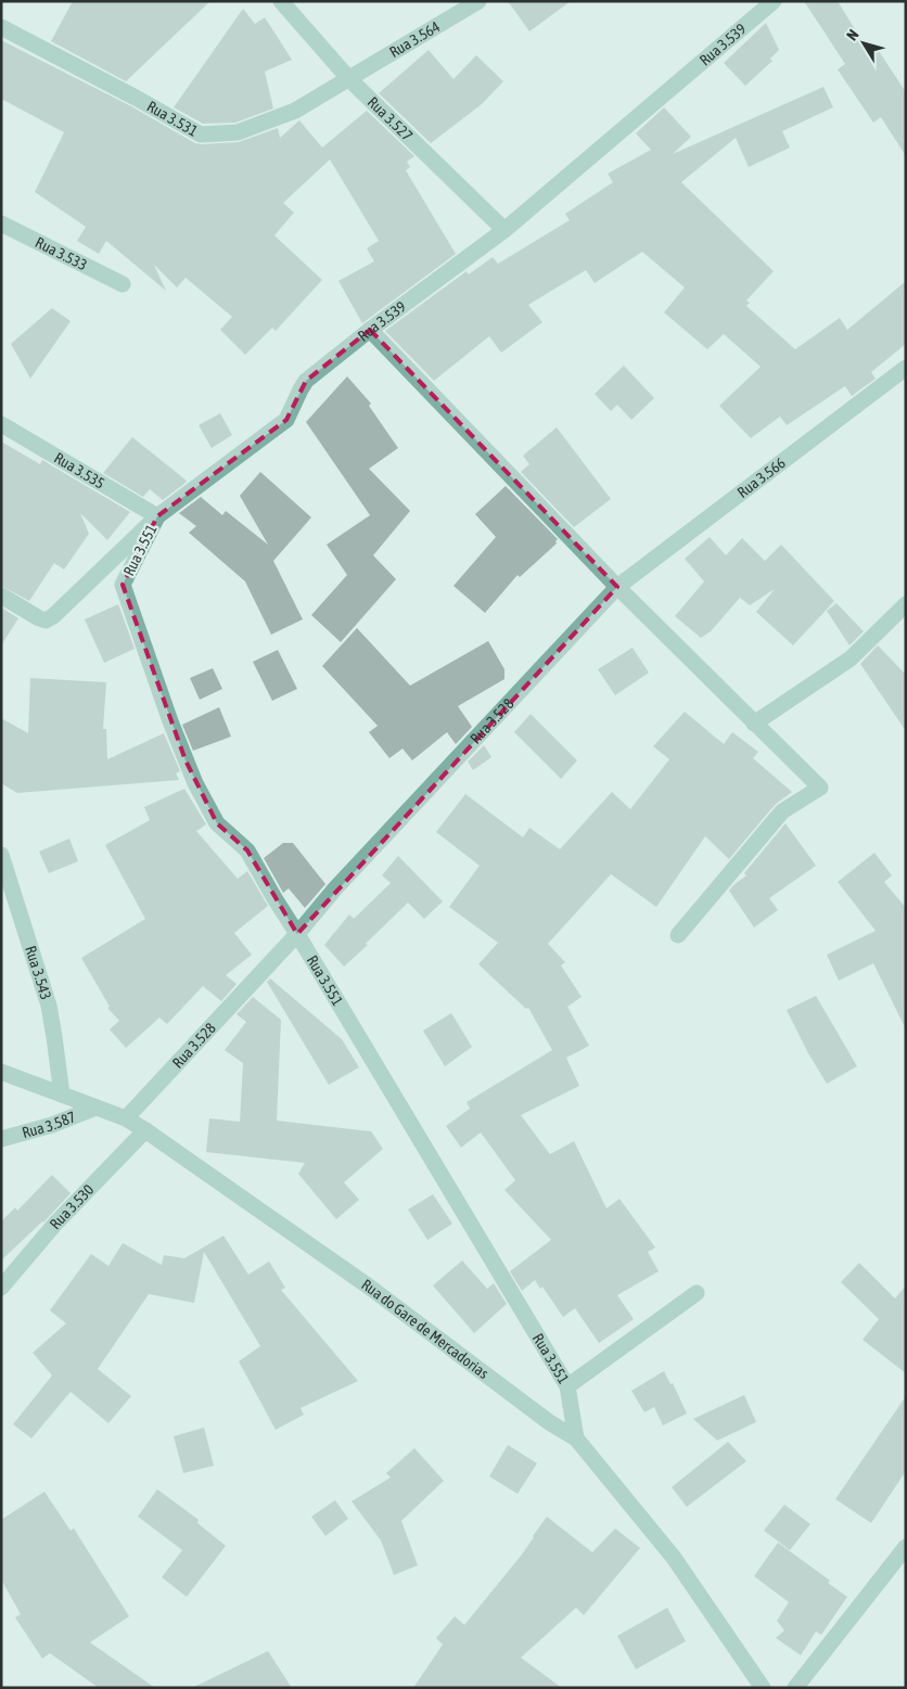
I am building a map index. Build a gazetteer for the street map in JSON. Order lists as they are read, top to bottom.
{
  "streets": {
    "street": [
      "Rua 3.564",
      "Rua 3.539",
      "Rua 3.531",
      "Rua 3.527",
      "Rua 3.533",
      "Rua 3.535",
      "Rua 3.566",
      "Rua 3.551",
      "Rua 3.528",
      "Rua 3.543",
      "Rua 3.587",
      "Rua 3.530",
      "Rua do Gare de Mercadorias"
    ]
  },
  "crossings": [
    ["Rua 3.564", "Rua 3.531"],
    ["Rua 3.564", "Rua 3.527"],
    ["Rua 3.539", "Rua 3.527"],
    ["Rua 3.539", "Rua 3.535"],
    ["Rua 3.539", "Rua 3.551"],
    ["Rua 3.531", "Rua 3.527"],
    ["Rua 3.535", "Rua 3.551"],
    ["Rua 3.566", "Rua 3.528"],
    ["Rua 3.551", "Rua 3.528"],
    ["Rua 3.551", "Rua do Gare de Mercadorias"],
    ["Rua 3.528", "Rua do Gare de Mercadorias"],
    ["Rua 3.543", "Rua do Gare de Mercadorias"],
    ["Rua 3.587", "Rua do Gare de Mercadorias"],
    ["Rua 3.530", "Rua do Gare de Mercadorias"]
  ],
  "north": "top left"
}
